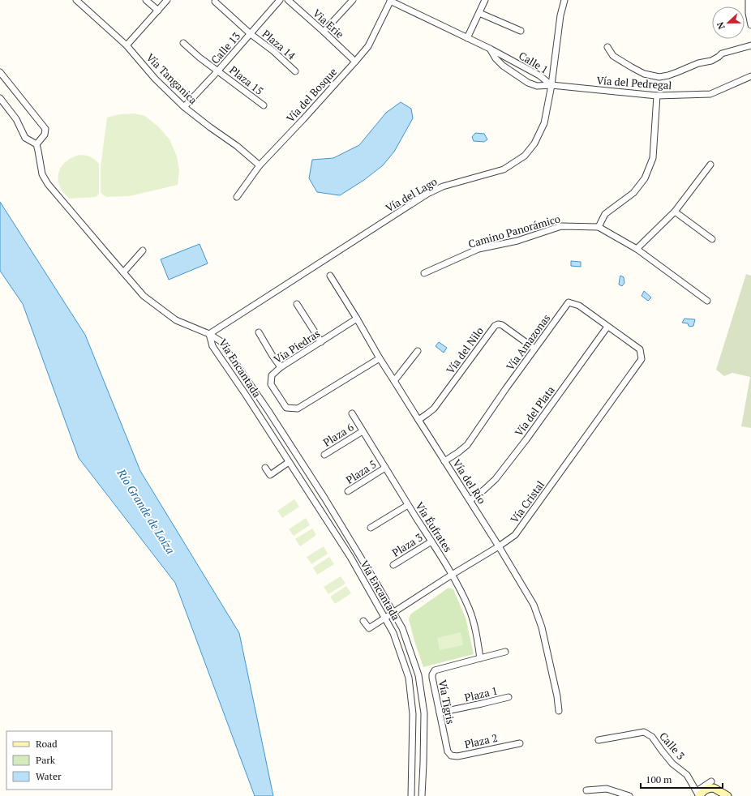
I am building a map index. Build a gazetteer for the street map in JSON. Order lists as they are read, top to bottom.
{
  "streets": {
    "street": [
      "Via Erie",
      "Plaza 14",
      "Calle 13",
      "Calle 1",
      "Vía Tanganica",
      "Plaza 15",
      "Vía del Pedregal",
      "Vía del Bosque",
      "Vía del Lago",
      "Camino Panorámico",
      "Vía Amazonas",
      "Vía Piedras",
      "Vía del Nilo",
      "Vía Encantada",
      "Vía del Plata",
      "Plaza 6",
      "Plaza 5",
      "Vía del Río",
      "Vía Cristal",
      "Vía Éufrates",
      "Plaza 3",
      "Plaza 1",
      "Vía Tigris",
      "Plaza 2",
      "Calle 3"
    ]
  },
  "crossings": [
    ["Via Erie", "Vía del Bosque"],
    ["Plaza 14", "Calle 13"],
    ["Calle 13", "Vía Tanganica"],
    ["Calle 13", "Plaza 15"],
    ["Calle 1", "Vía del Pedregal"],
    ["Calle 1", "Vía del Bosque"],
    ["Calle 1", "Vía del Lago"],
    ["Vía Tanganica", "Vía del Bosque"],
    ["Vía del Pedregal", "Vía del Lago"],
    ["Vía del Lago", "Vía Encantada"],
    ["Vía Amazonas", "Vía del Nilo"],
    ["Vía Amazonas", "Vía del Plata"],
    ["Vía Amazonas", "Vía del Río"],
    ["Vía Amazonas", "Vía Cristal"],
    ["Vía Piedras", "Vía del Río"],
    ["Vía del Nilo", "Vía del Río"],
    ["Vía Encantada", "Vía Cristal"],
    ["Vía del Plata", "Vía del Río"],
    ["Plaza 6", "Vía Éufrates"],
    ["Plaza 5", "Vía Éufrates"],
    ["Vía del Río", "Vía Cristal"],
    ["Vía Cristal", "Vía Éufrates"],
    ["Vía Éufrates", "Plaza 3"],
    ["Vía Éufrates", "Vía Tigris"],
    ["Plaza 1", "Vía Tigris"],
    ["Vía Tigris", "Plaza 2"]
  ],
  "water": ["Río Grande de Loíza"],
  "legend": ["Road", "Park", "Water"],
  "scale_bar": "100 m",
  "north": "left"
}
